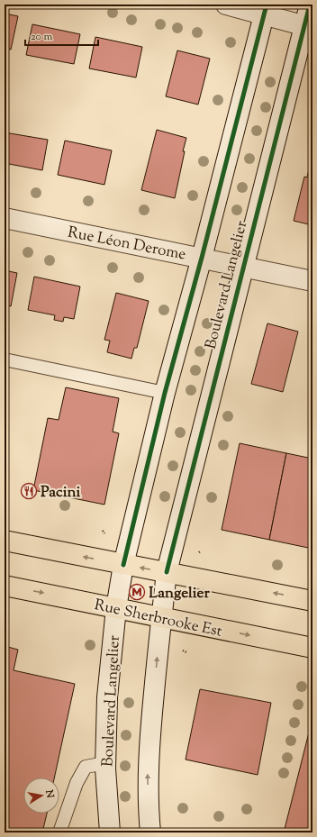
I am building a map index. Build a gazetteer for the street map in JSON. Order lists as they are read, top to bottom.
{
  "streets": {
    "main road": ["Rue Léon Derome", "Boulevard Langelier", "Rue Sherbrooke Est"]
  },
  "crossings": [
    ["Rue Léon Derome", "Boulevard Langelier"],
    ["Boulevard Langelier", "Rue Sherbrooke Est"]
  ],
  "places": {
    "restaurant": ["Pacini"],
    "metro station": ["Langelier"]
  },
  "scale_bar": "20 m",
  "north": "right"
}
